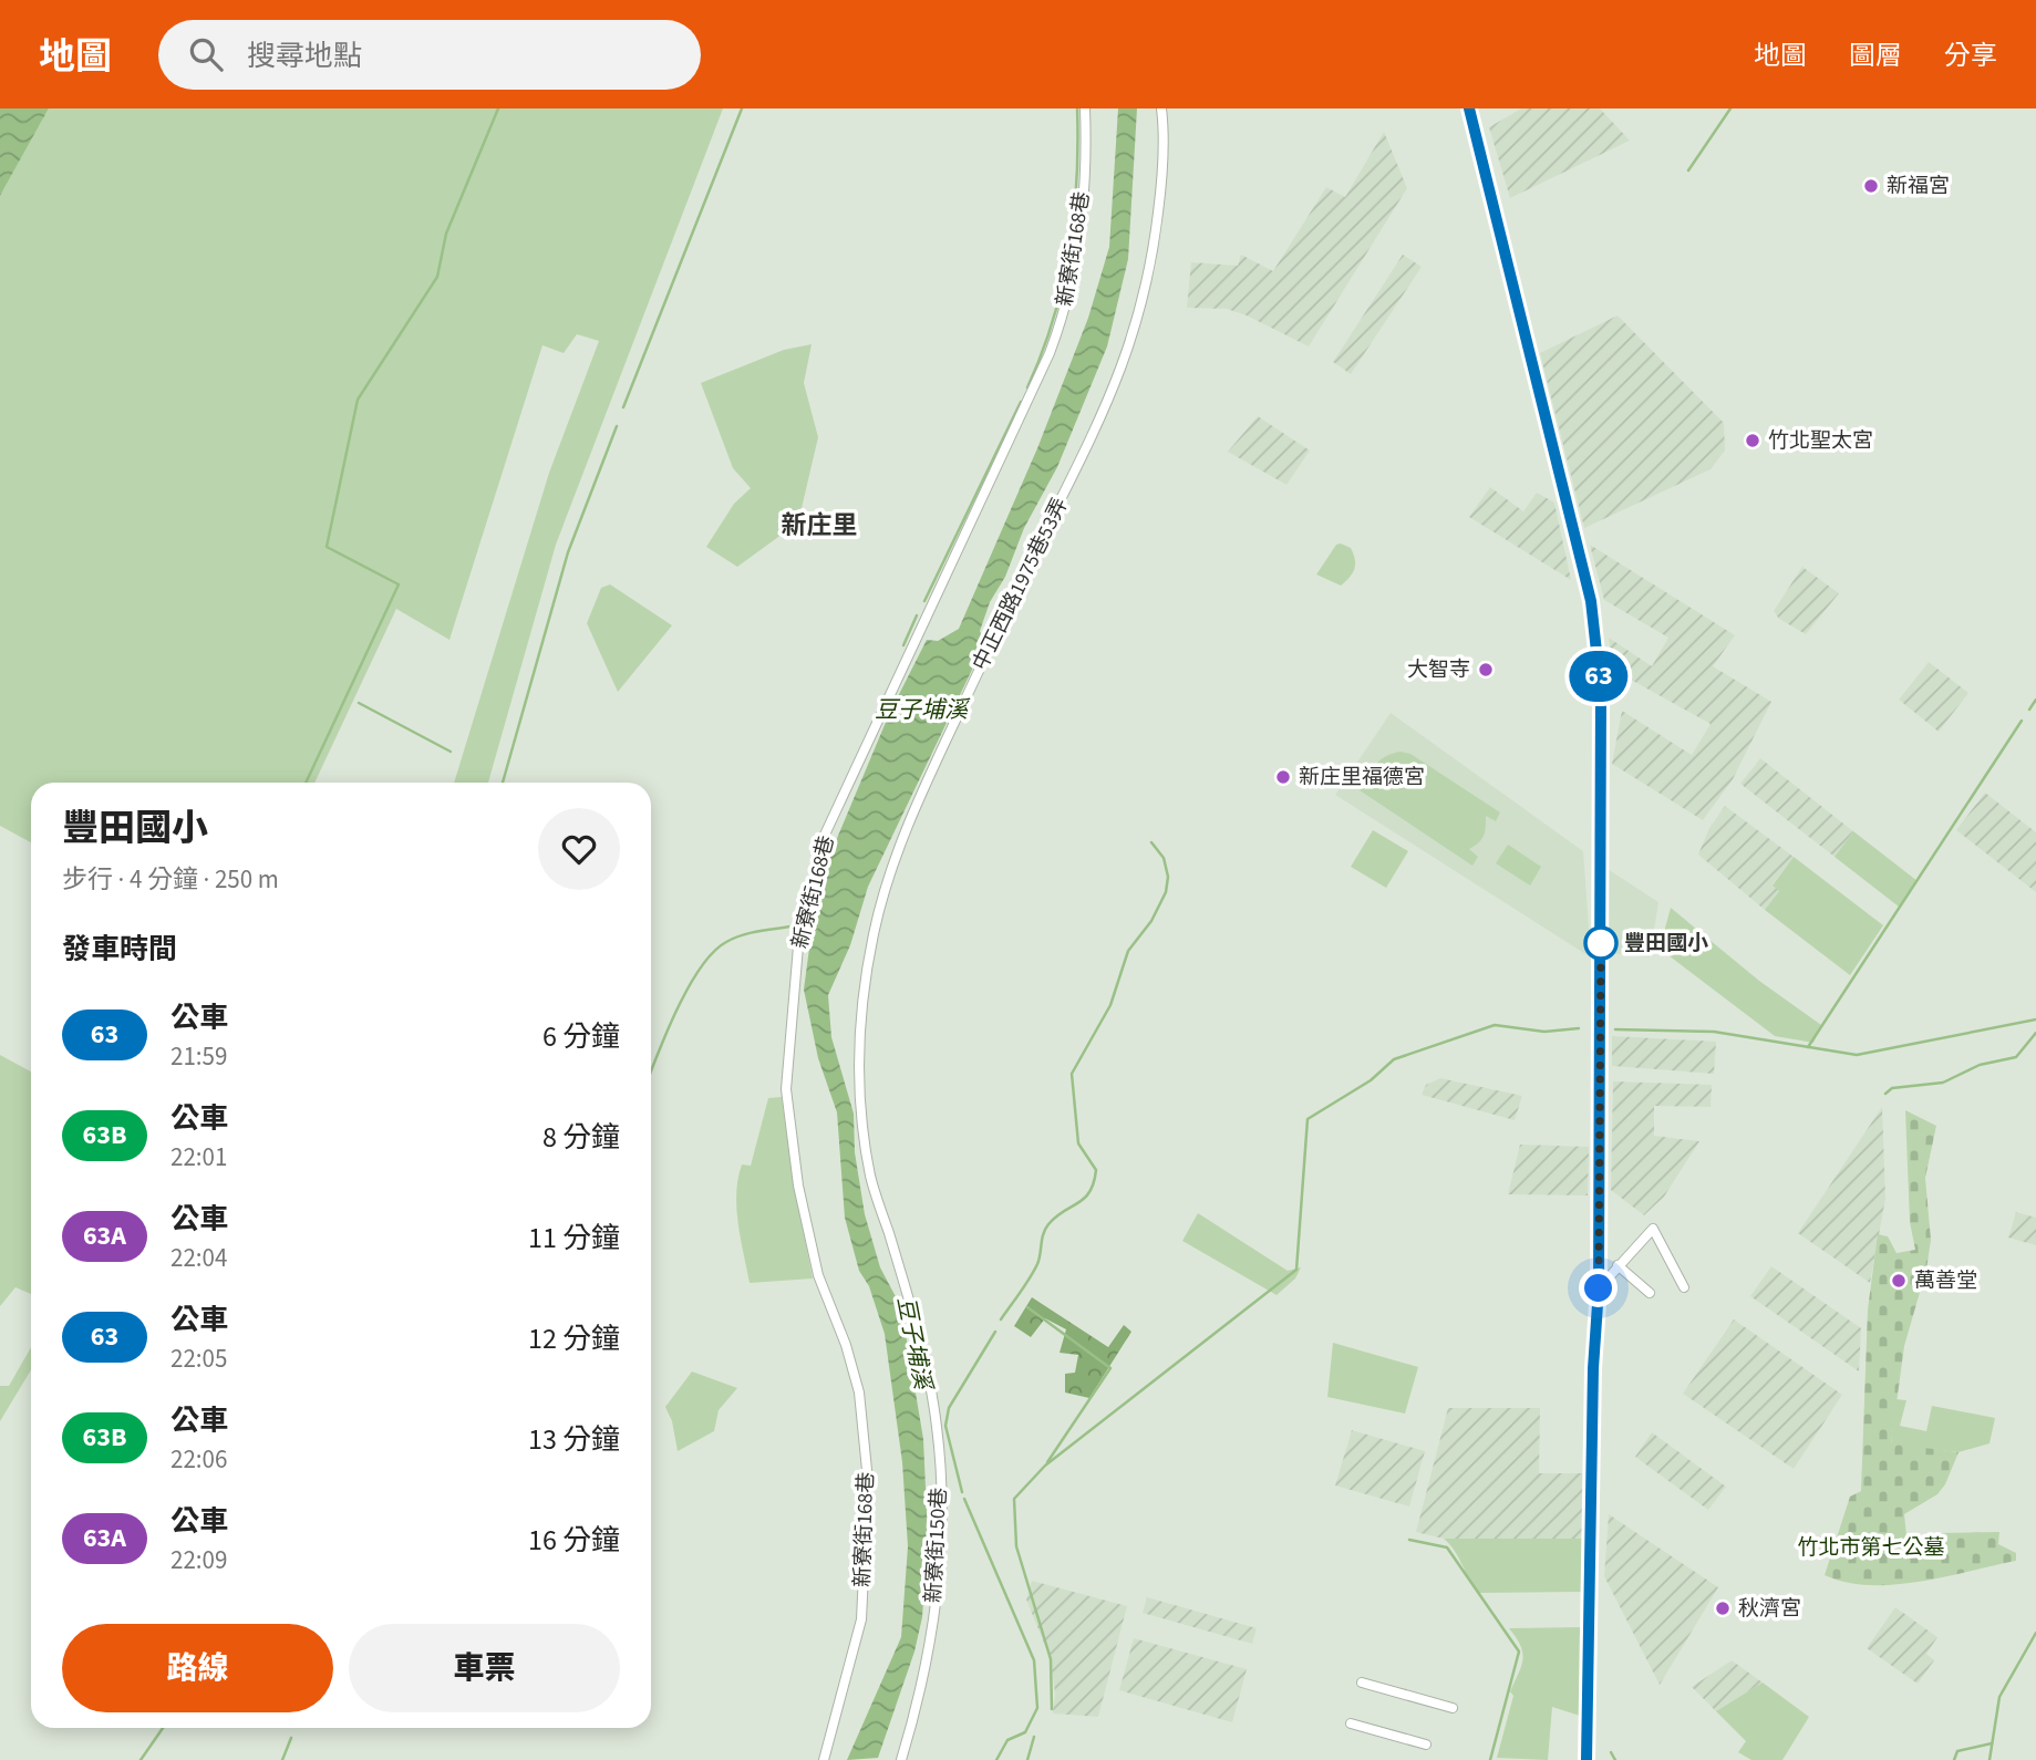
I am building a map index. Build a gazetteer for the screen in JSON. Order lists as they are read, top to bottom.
{
  "streets": {
    "street": ["新寮街168巷", "中正西路1975巷53弄", "新寮街150巷"]
  },
  "crossings": [
    ["中正西路1975巷53弄", "新寮街150巷"]
  ],
  "districts": ["新庄里"],
  "water": ["豆子埔溪"],
  "parks": ["竹北市第七公墓"],
  "places": [
    "新福宮",
    "竹北聖太宮",
    "大智寺",
    "新庄里福德宮",
    "豐田國小",
    "萬善堂",
    "秋濟宮"
  ],
  "lines": ["bus line 63"],
  "page": {
    "header": "地圖",
    "search": "搜尋地點",
    "nav": ["地圖", "圖層", "分享"],
    "on_map": "63",
    "heading": [
      ["豐田國小", "步行 · 4 分鐘 · 250 m"],
      "發車時間"
    ],
    "list": [
      {
        "mark": "63",
        "name": "公車",
        "note": "21:59",
        "value": "6 分鐘"
      },
      {
        "mark": "63B",
        "name": "公車",
        "note": "22:01",
        "value": "8 分鐘"
      },
      {
        "mark": "63A",
        "name": "公車",
        "note": "22:04",
        "value": "11 分鐘"
      },
      {
        "mark": "63",
        "name": "公車",
        "note": "22:05",
        "value": "12 分鐘"
      },
      {
        "mark": "63B",
        "name": "公車",
        "note": "22:06",
        "value": "13 分鐘"
      },
      {
        "mark": "63A",
        "name": "公車",
        "note": "22:09",
        "value": "16 分鐘"
      }
    ],
    "buttons": ["路線", "車票"]
  }
}
